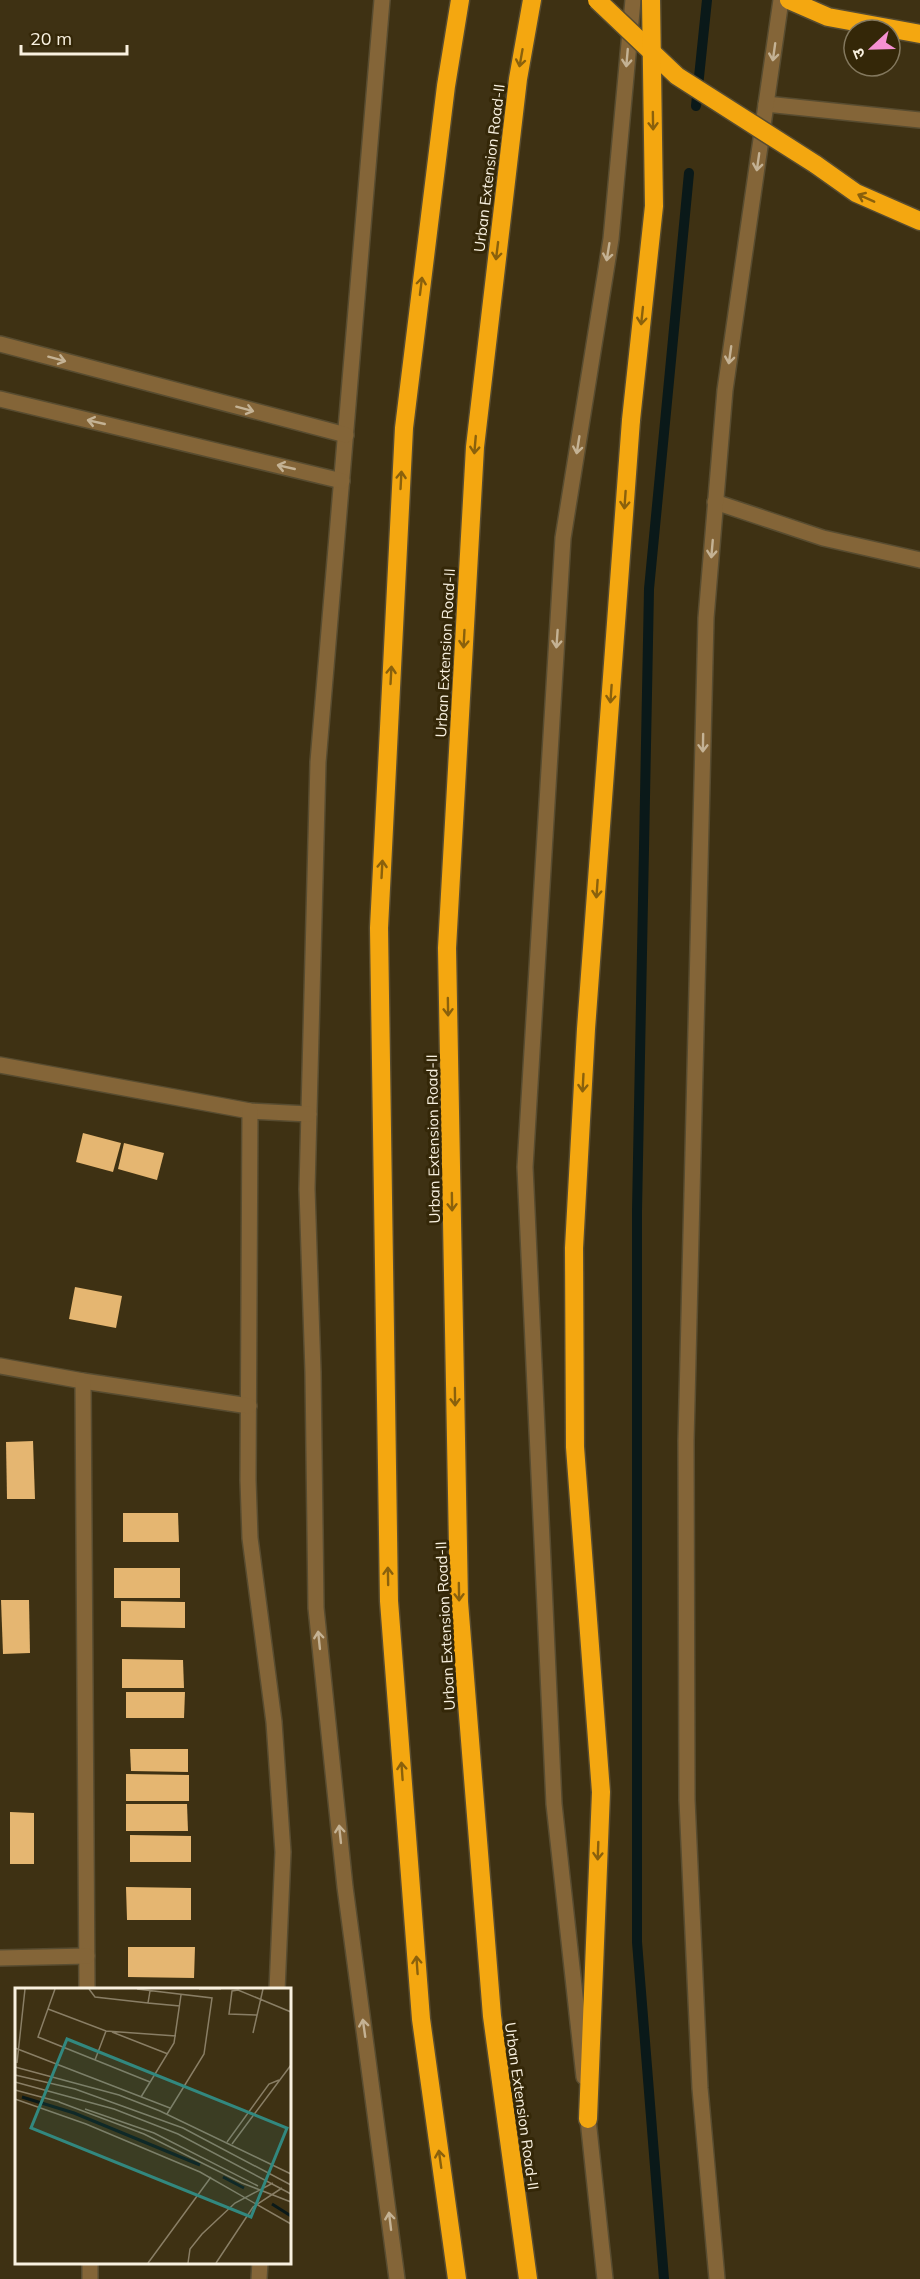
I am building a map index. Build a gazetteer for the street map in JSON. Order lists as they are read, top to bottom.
{
  "streets": {
    "highway": ["Urban Extension Road-II"]
  },
  "scale_bar": "20 m",
  "north": "left"
}
